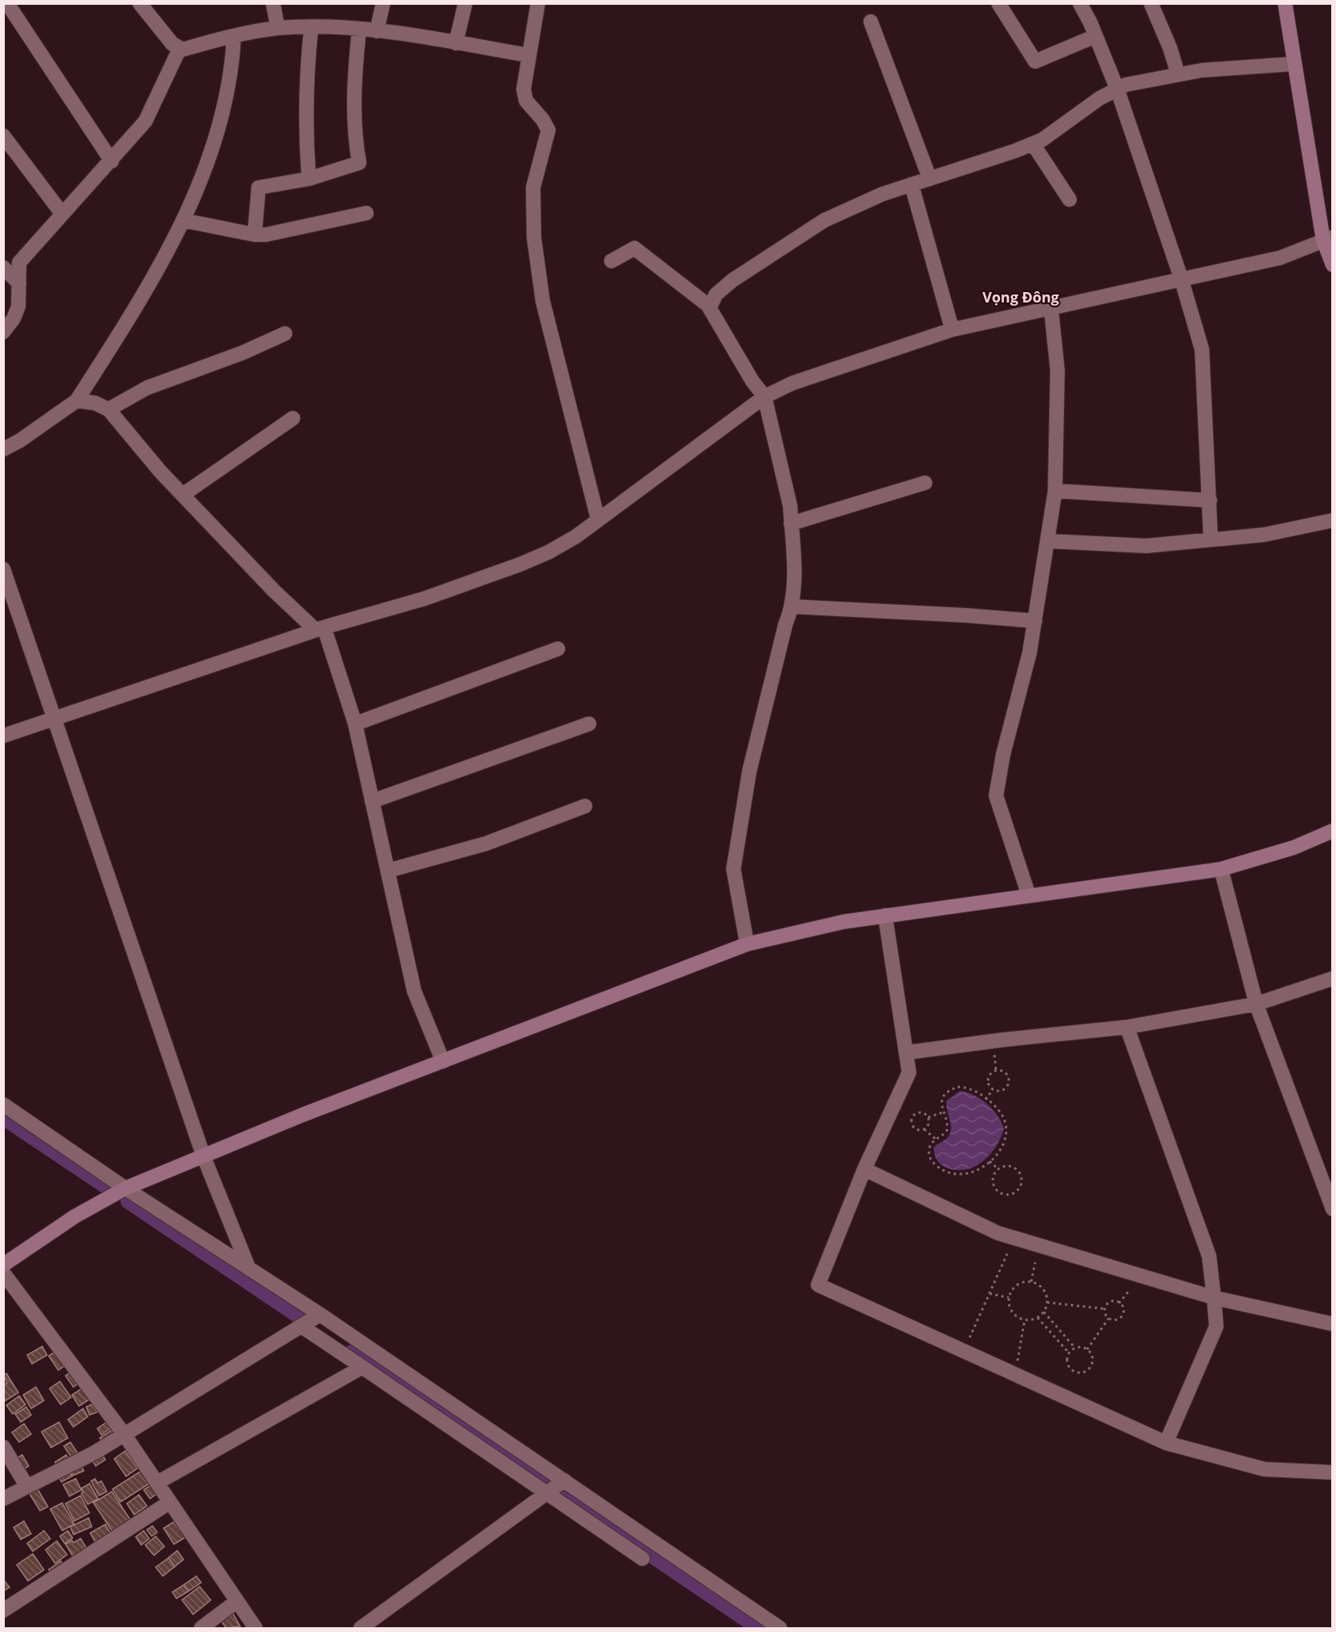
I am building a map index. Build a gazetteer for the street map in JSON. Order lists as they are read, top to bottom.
{
  "districts": ["Vọng Đông"]
}
